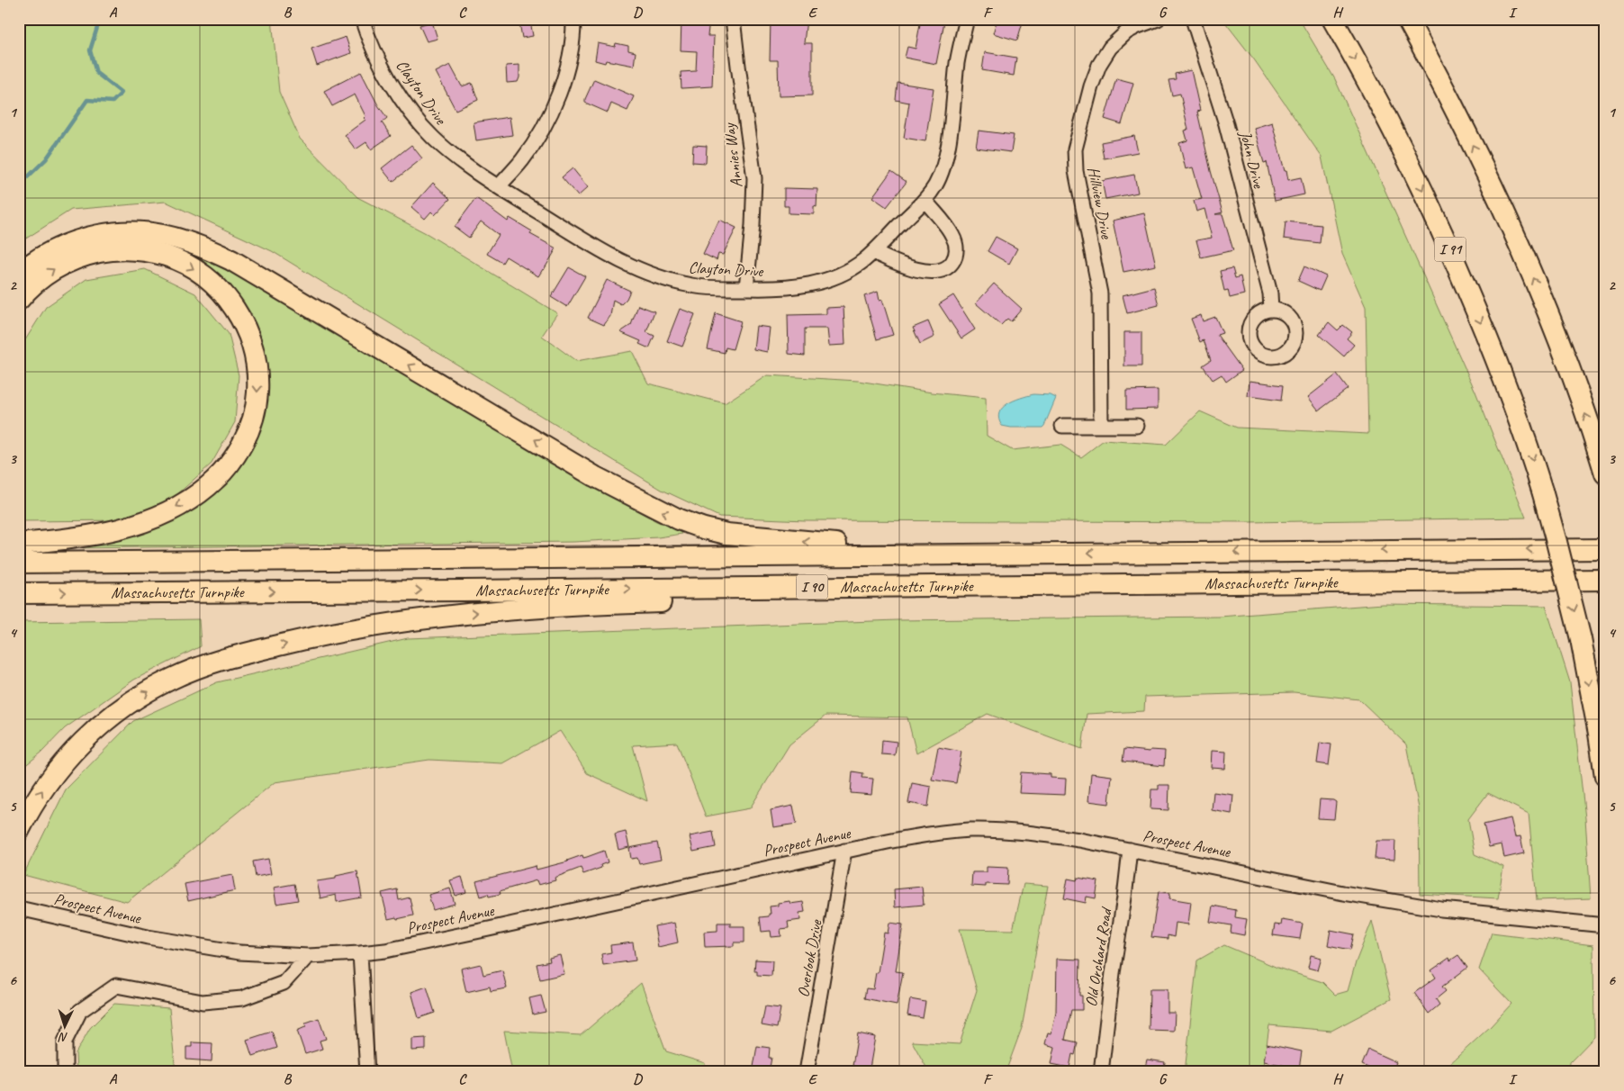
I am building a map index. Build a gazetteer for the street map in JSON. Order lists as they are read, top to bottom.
{
  "streets": {
    "highway": ["I 91", "Massachusetts Turnpike", "I 90"],
    "street": [
      "Clayton Drive",
      "Annies Way",
      "John Drive",
      "Hillview Drive",
      "Prospect Avenue",
      "Old Orchard Road",
      "Overlook Drive"
    ]
  },
  "crossings": [
    ["Clayton Drive", "Annies Way"],
    ["Prospect Avenue", "Old Orchard Road"],
    ["Prospect Avenue", "Overlook Drive"]
  ],
  "north": "bottom",
  "grid": {
    "columns": [
      "A",
      "B",
      "C",
      "D",
      "E",
      "F",
      "G",
      "H",
      "I"
    ],
    "rows": [
      "1",
      "2",
      "3",
      "4",
      "5",
      "6"
    ]
  }
}
